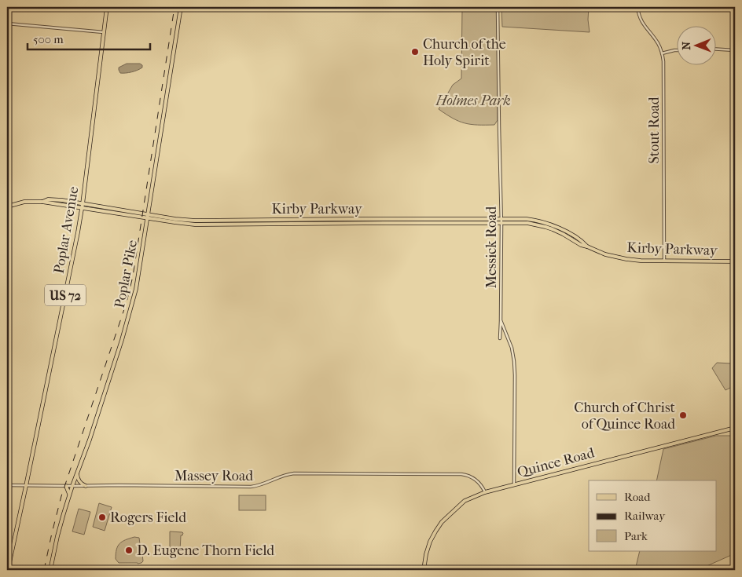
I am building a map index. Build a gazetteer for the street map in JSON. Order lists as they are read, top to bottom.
{
  "streets": {
    "main road": [
      "Kirby Parkway",
      "Poplar Avenue",
      "Poplar Pike",
      "US 72",
      "Quince Road"
    ],
    "street": ["Stout Road", "Messick Road", "Massey Road"]
  },
  "crossings": [
    ["Stout Road", "Kirby Parkway"],
    ["Kirby Parkway", "Poplar Avenue"],
    ["Kirby Parkway", "Messick Road"],
    ["Kirby Parkway", "Poplar Pike"],
    ["Poplar Avenue", "Massey Road"],
    ["Messick Road", "Quince Road"],
    ["Poplar Pike", "Massey Road"],
    ["Quince Road", "Massey Road"]
  ],
  "parks": ["Holmes Park"],
  "places": [
    "Church of the Holy Spirit",
    "Church of Christ of Quince Road",
    "Rogers Field",
    "D. Eugene Thorn Field"
  ],
  "legend": ["Road", "Railway", "Park"],
  "scale_bar": "500 m",
  "north": "left"
}
